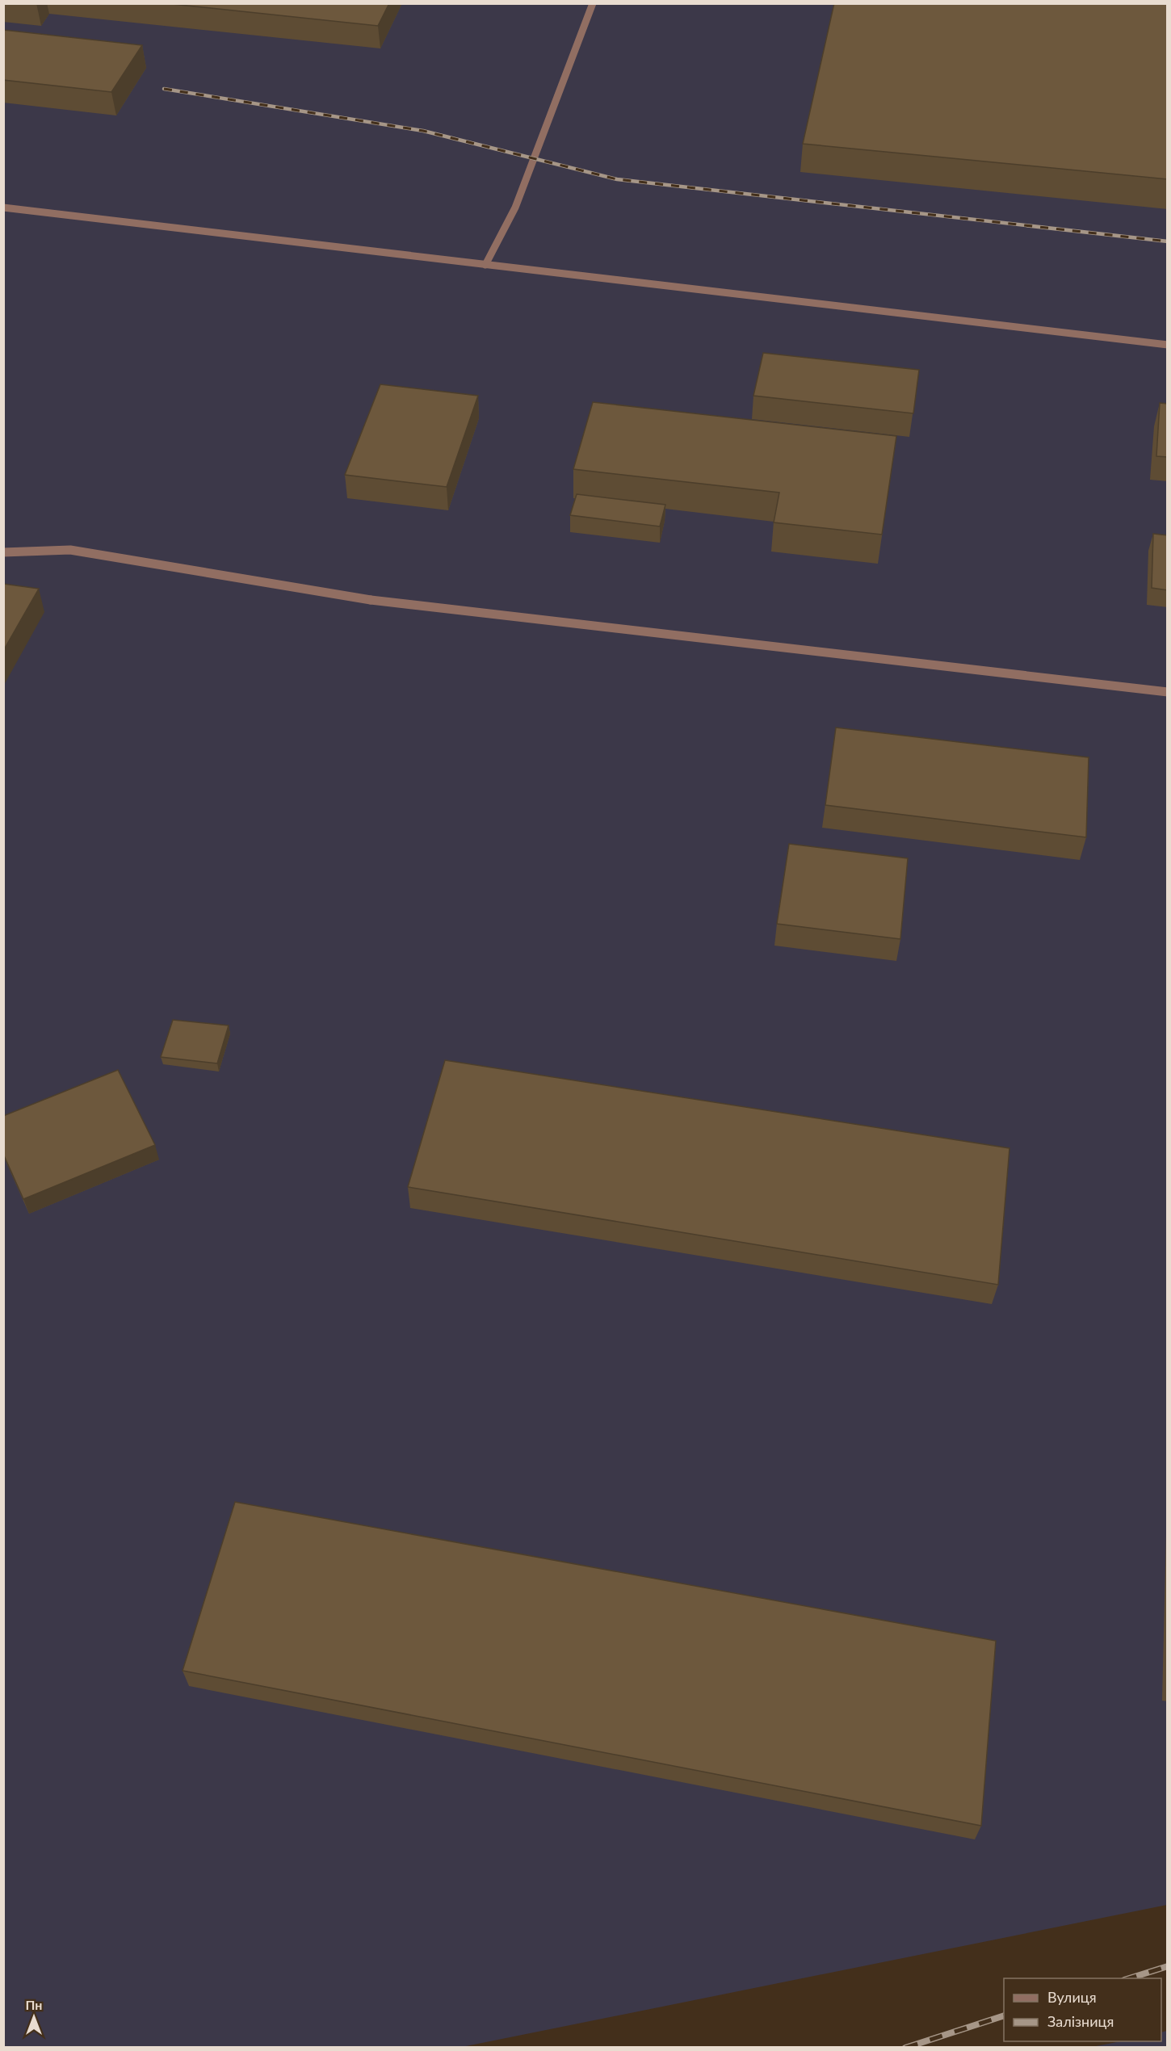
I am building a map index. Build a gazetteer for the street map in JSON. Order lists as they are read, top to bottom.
{
  "legend": ["Вулиця", "Залізниця"],
  "north": "top"
}
